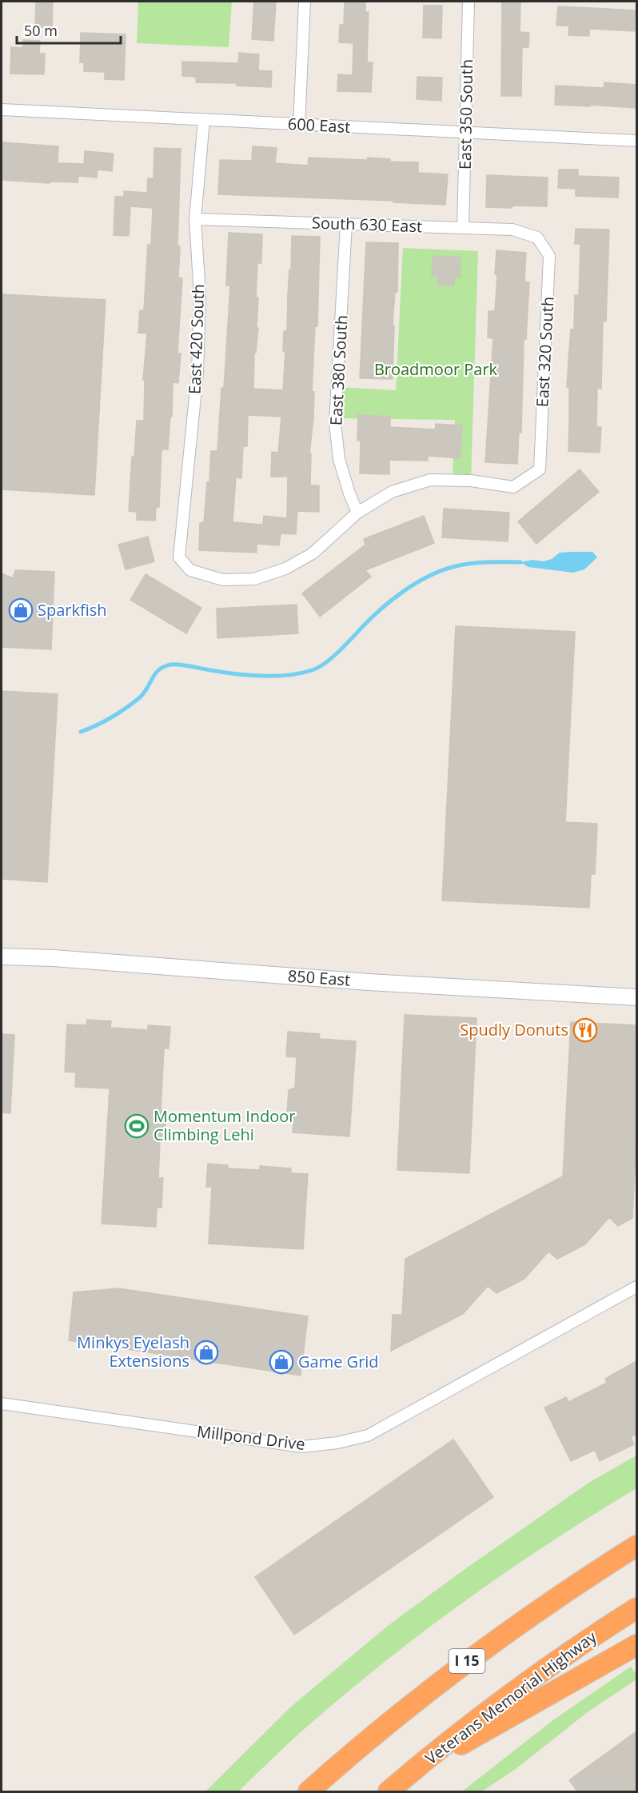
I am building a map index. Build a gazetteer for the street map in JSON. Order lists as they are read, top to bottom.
{
  "streets": {
    "highway": ["I 15", "Veterans Memorial Highway"],
    "main road": ["850 East"],
    "street": [
      "East 350 South",
      "600 East",
      "South 630 East",
      "East 420 South",
      "East 320 South",
      "East 380 South",
      "Millpond Drive"
    ]
  },
  "crossings": [
    ["East 350 South", "600 East"],
    ["East 350 South", "South 630 East"],
    ["600 East", "East 420 South"],
    ["South 630 East", "East 420 South"],
    ["South 630 East", "East 320 South"],
    ["South 630 East", "East 380 South"],
    ["East 420 South", "East 320 South"],
    ["East 420 South", "East 380 South"],
    ["East 320 South", "East 380 South"]
  ],
  "parks": ["Broadmoor Park"],
  "places": {
    "shop": ["Sparkfish", "Minkys Eyelash Extensions", "Game Grid"],
    "restaurant": ["Spudly Donuts"],
    "sports": ["Momentum Indoor Climbing Lehi"]
  },
  "scale_bar": "50 m"
}
